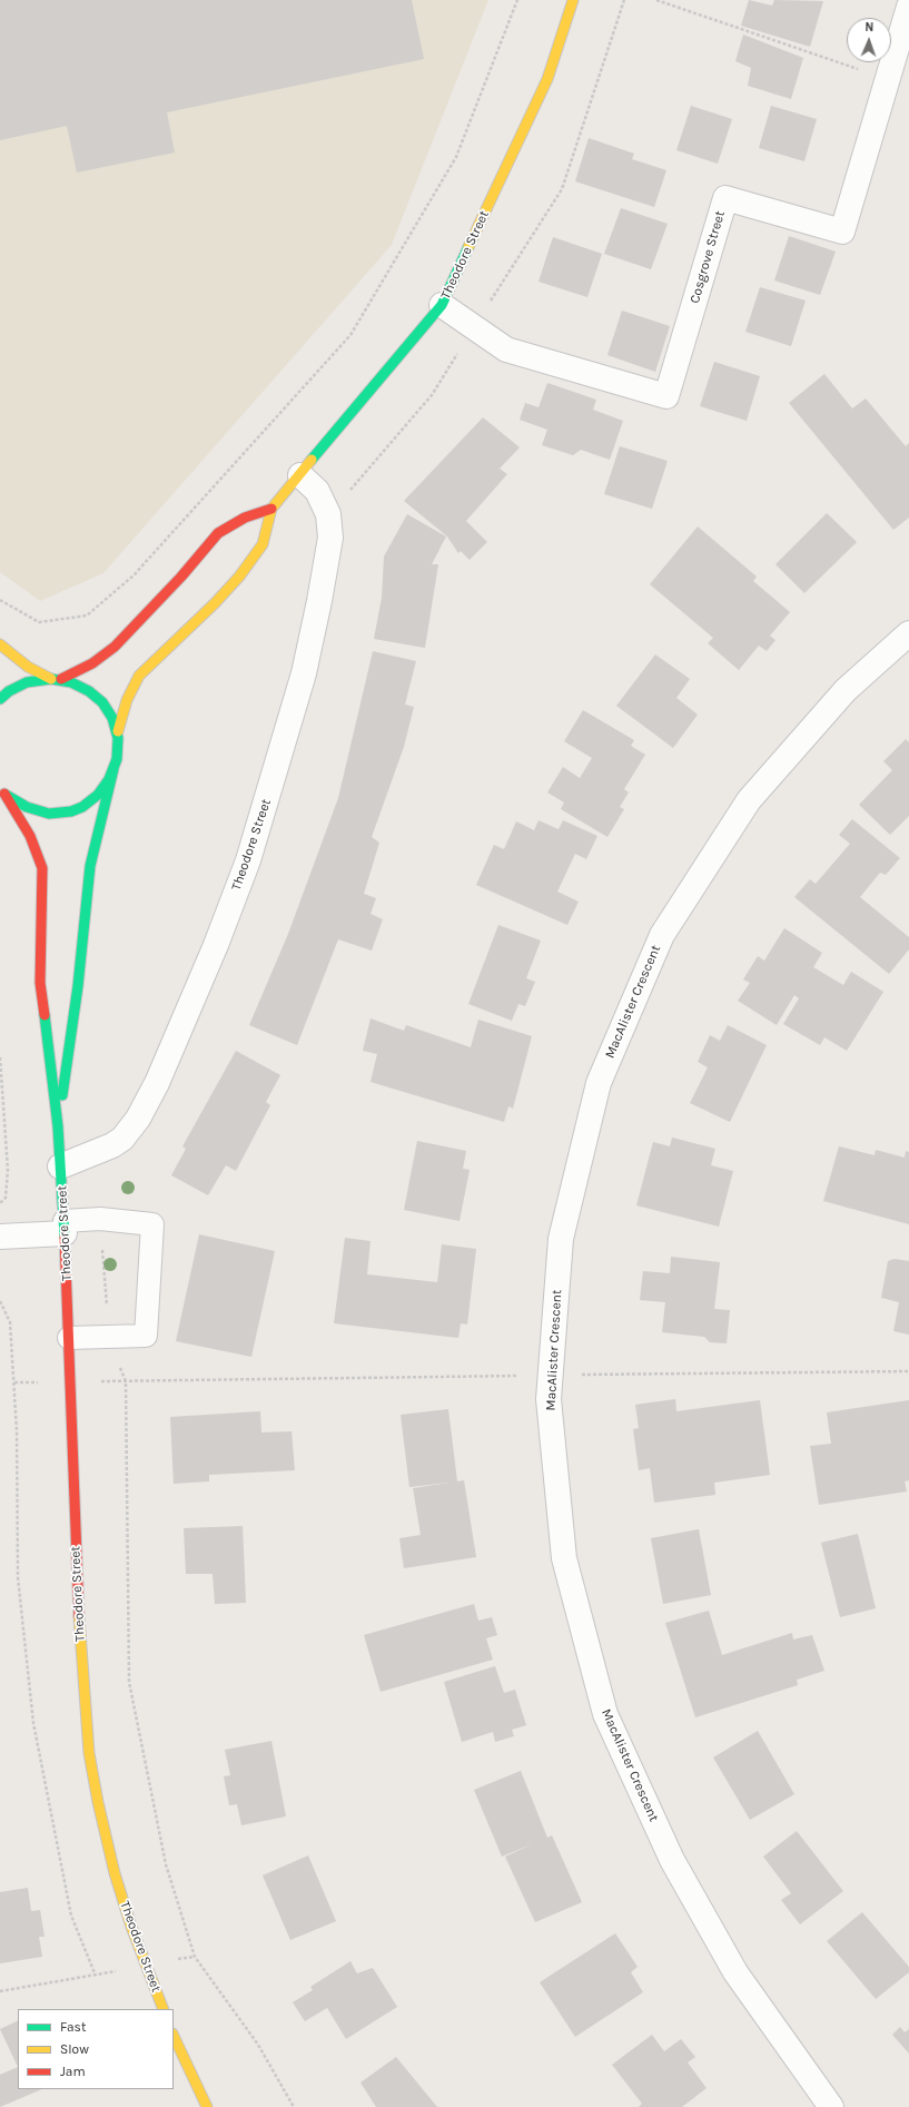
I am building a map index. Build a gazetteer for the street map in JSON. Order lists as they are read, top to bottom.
{
  "streets": {
    "main road": ["Theodore Street"],
    "street": ["Cosgrove Street", "MacAlister Crescent"]
  },
  "crossings": [
    ["Theodore Street", "Cosgrove Street"]
  ],
  "legend": ["Fast", "Slow", "Jam"],
  "north": "top"
}
